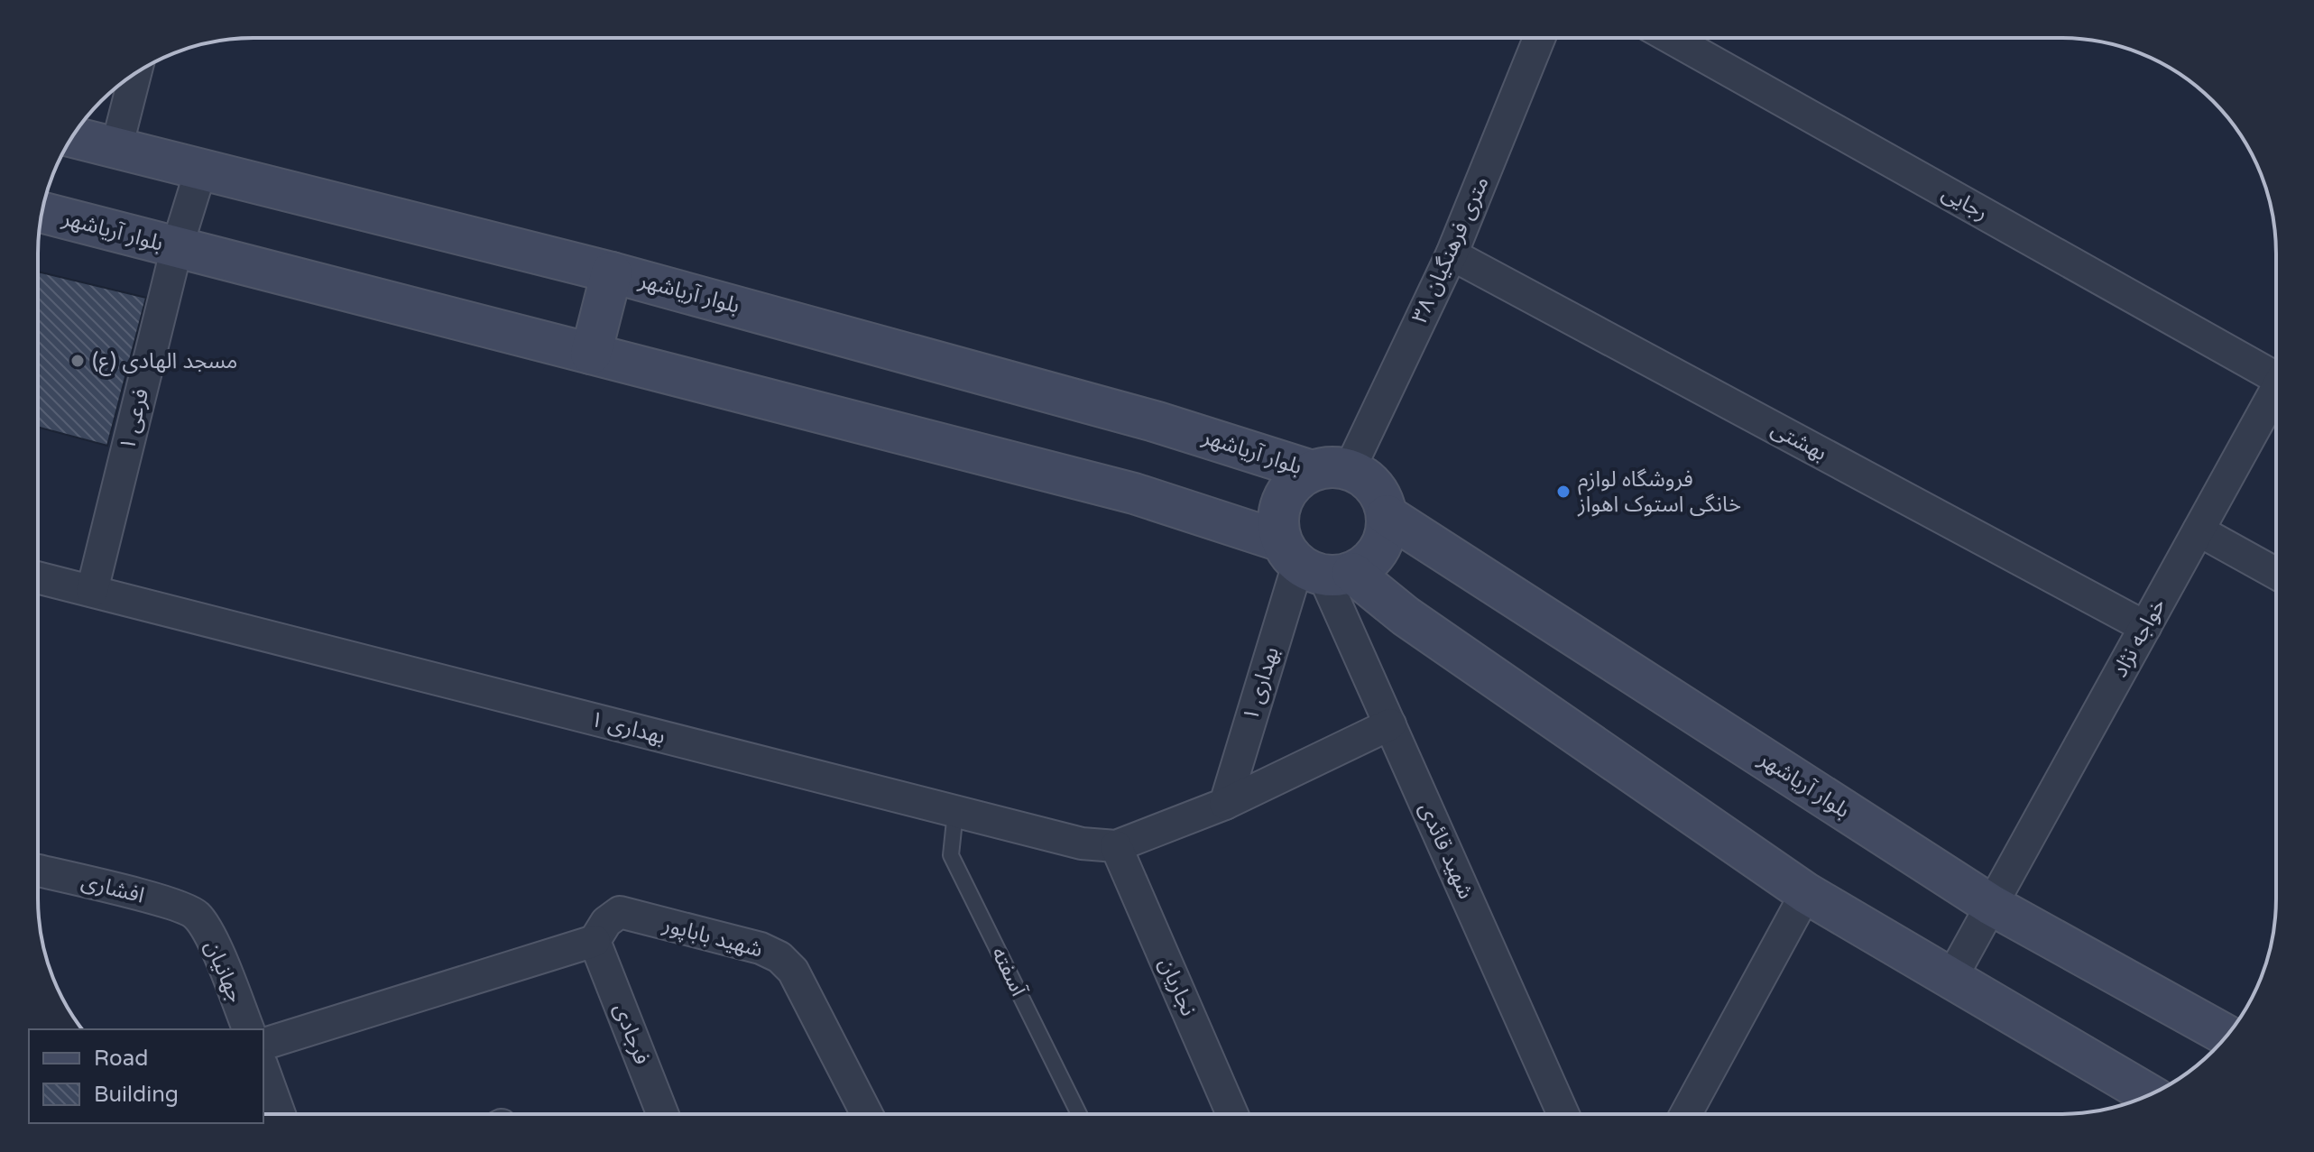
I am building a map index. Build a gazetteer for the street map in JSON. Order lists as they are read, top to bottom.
{
  "streets": {
    "street": [
      "رجایی",
      "بلوار آریاشهر",
      "۳۸ متری فرهنگیان",
      "فرعی ۱",
      "بهشتی",
      "خواجه نژاد",
      "بهداری ۱",
      "شهید قائدی",
      "افشاری",
      "شهید باباپور",
      "جهانیان",
      "نجاریان",
      "فرجادی"
    ],
    "lane": ["آسفته"]
  },
  "crossings": [
    ["بلوار آریاشهر", "۳۸ متری فرهنگیان"],
    ["بلوار آریاشهر", "فرعی ۱"],
    ["بلوار آریاشهر", "خواجه نژاد"],
    ["بلوار آریاشهر", "بهداری ۱"],
    ["بلوار آریاشهر", "شهید قائدی"],
    ["۳۸ متری فرهنگیان", "بهشتی"],
    ["۳۸ متری فرهنگیان", "بهداری ۱"],
    ["۳۸ متری فرهنگیان", "شهید قائدی"],
    ["فرعی ۱", "بهداری ۱"],
    ["بهشتی", "خواجه نژاد"],
    ["بهداری ۱", "شهید قائدی"],
    ["بهداری ۱", "آسفته"],
    ["بهداری ۱", "نجاریان"],
    ["افشاری", "جهانیان"],
    ["شهید باباپور", "فرجادی"]
  ],
  "places": ["مسجد الهادی (ع)", "فروشگاه لوازم خانگی استوک اهواز"],
  "legend": ["Road", "Building"]
}
